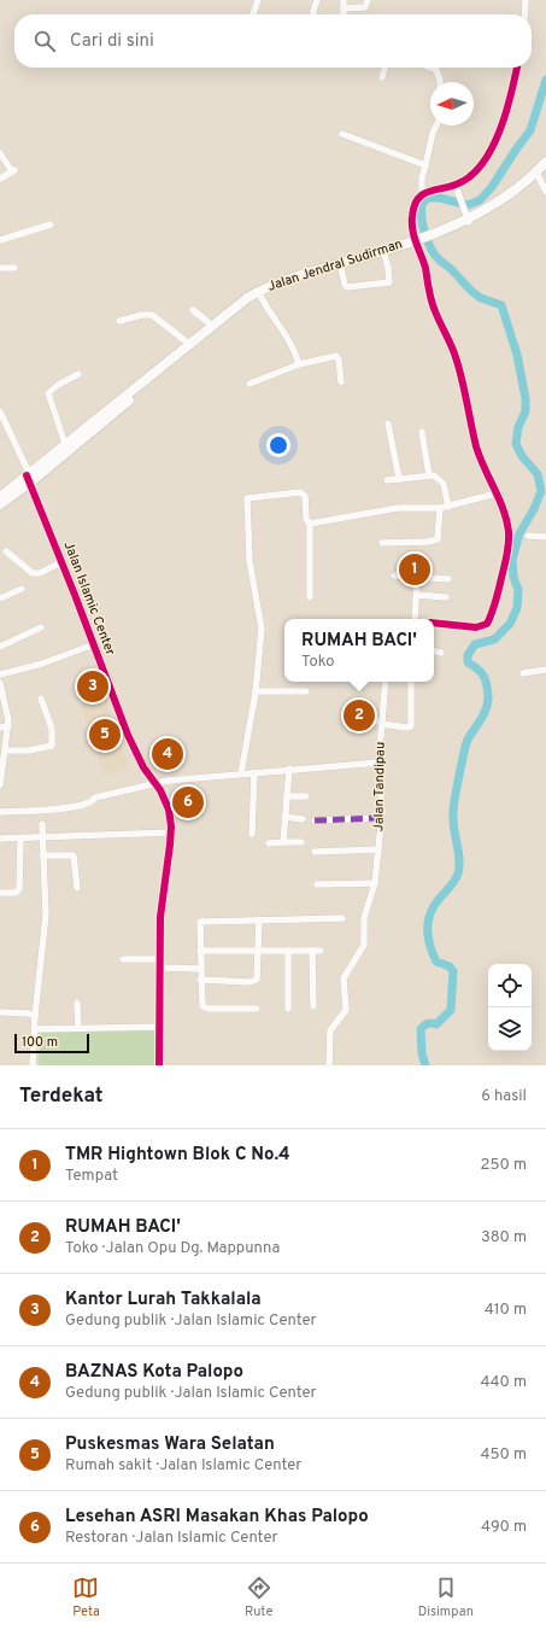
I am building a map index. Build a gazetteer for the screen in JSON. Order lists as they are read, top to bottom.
{
  "streets": {
    "highway": ["Jalan Jendral Sudirman"],
    "street": ["Jalan Islamic Center", "Jalan Tandipau"]
  },
  "crossings": [
    ["Jalan Jendral Sudirman", "Jalan Islamic Center"]
  ],
  "scale_bar": "100 m",
  "north": "left",
  "page": {
    "search": "Cari di sini",
    "pins": [
      "1",
      "3",
      "2",
      "5",
      "4",
      "6"
    ],
    "popup": ["RUMAH BACI'", "Toko"],
    "scale": "100 m",
    "heading": ["Terdekat", "6 hasil"],
    "list": [
      {
        "mark": "1",
        "name": "TMR Hightown Blok C No.4",
        "note": "Tempat",
        "value": "250 m"
      },
      {
        "mark": "2",
        "name": "RUMAH BACI'",
        "note": "Toko · Jalan Opu Dg. Mappunna",
        "value": "380 m"
      },
      {
        "mark": "3",
        "name": "Kantor Lurah Takkalala",
        "note": "Gedung publik · Jalan Islamic Center",
        "value": "410 m"
      },
      {
        "mark": "4",
        "name": "BAZNAS Kota Palopo",
        "note": "Gedung publik · Jalan Islamic Center",
        "value": "440 m"
      },
      {
        "mark": "5",
        "name": "Puskesmas Wara Selatan",
        "note": "Rumah sakit · Jalan Islamic Center",
        "value": "450 m"
      },
      {
        "mark": "6",
        "name": "Lesehan ASRI Masakan Khas Palopo",
        "note": "Restoran · Jalan Islamic Center",
        "value": "490 m"
      }
    ],
    "nav": ["Peta", "Rute", "Disimpan"]
  }
}
